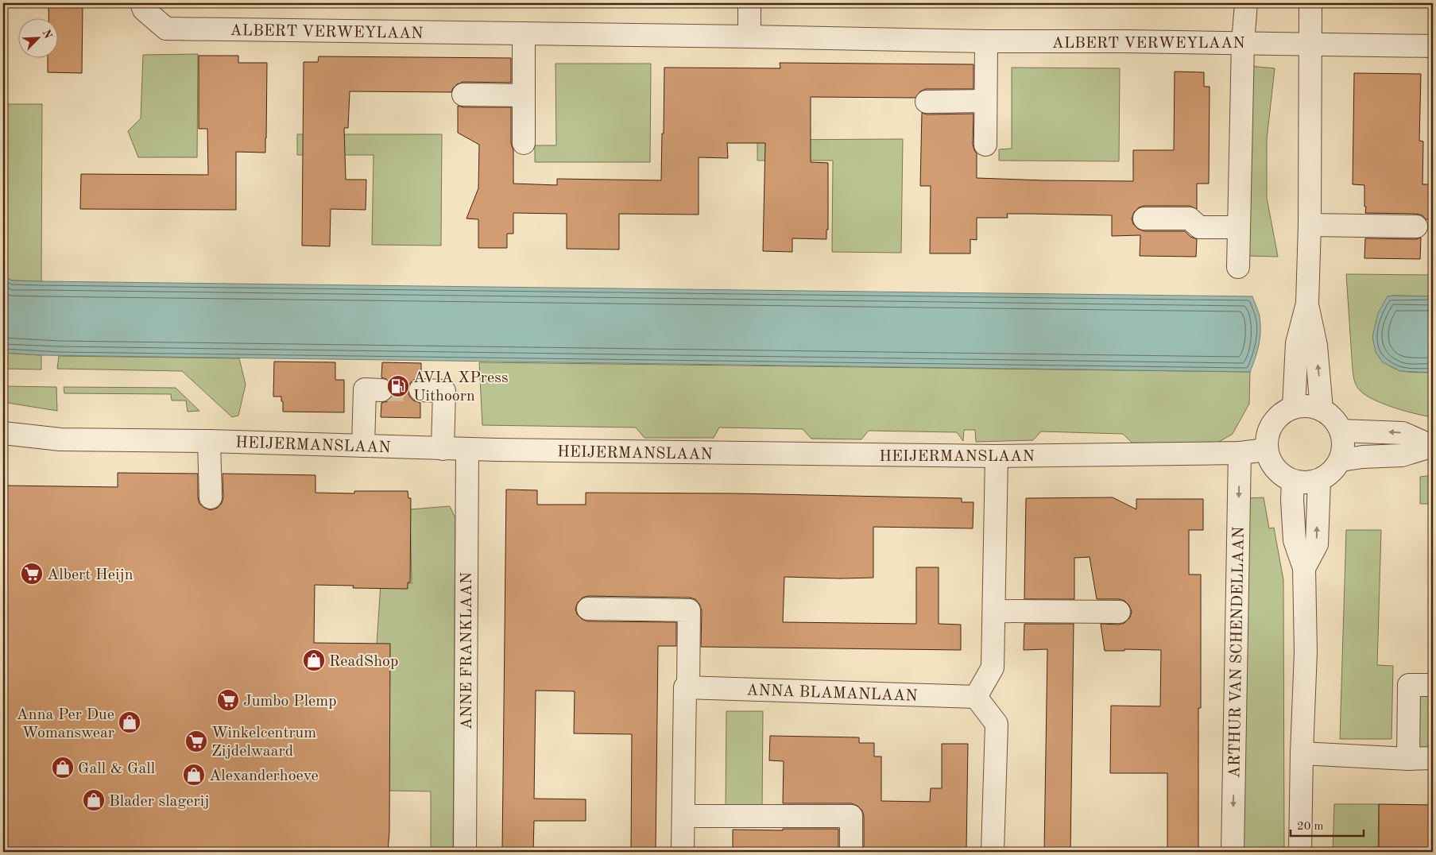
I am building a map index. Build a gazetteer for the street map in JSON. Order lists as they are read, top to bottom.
{
  "streets": {
    "street": [
      "ALBERT VERWEYLAAN",
      "HEIJERMANSLAAN",
      "ANNE FRANKLAAN",
      "ARTHUR VAN SCHENDELLAAN",
      "ANNA BLAMANLAAN"
    ]
  },
  "crossings": [
    ["HEIJERMANSLAAN", "ANNE FRANKLAAN"],
    ["HEIJERMANSLAAN", "ARTHUR VAN SCHENDELLAAN"]
  ],
  "places": {
    "fuel station": ["AVIA XPress Uithoorn"],
    "supermarket": ["Albert Heijn", "Jumbo Plemp", "Winkelcentrum Zijdelwaard"],
    "shop": [
      "ReadShop",
      "Anna Per Due Womanswear",
      "Gall & Gall",
      "Alexanderhoeve",
      "Blader slagerij"
    ]
  },
  "scale_bar": "20 m",
  "north": "top right"
}
